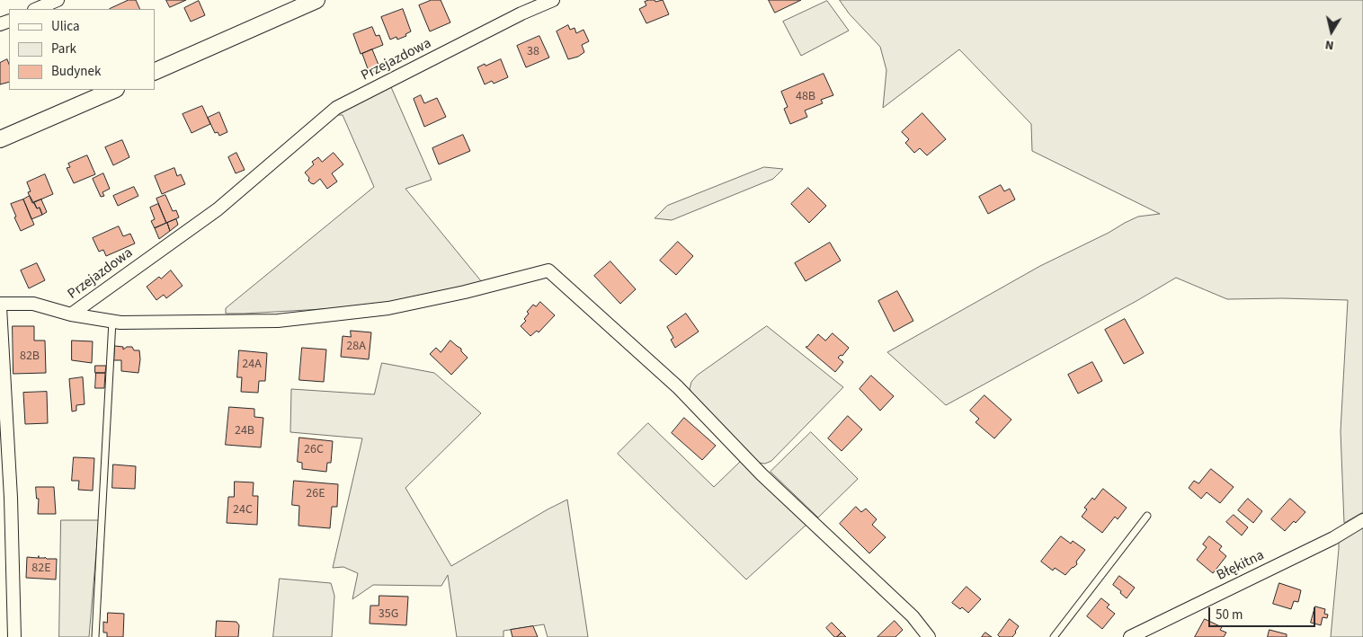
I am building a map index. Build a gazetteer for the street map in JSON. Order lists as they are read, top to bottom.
{
  "streets": {
    "street": ["Przejazdowa", "Błękitna"]
  },
  "house_numbers": [
    "38",
    "48B",
    "28A",
    "82B",
    "24A",
    "24B",
    "26C",
    "26E",
    "24C",
    "82E",
    "35G"
  ],
  "legend": ["Ulica", "Park", "Budynek"],
  "scale_bar": "50 m",
  "north": "bottom"
}
